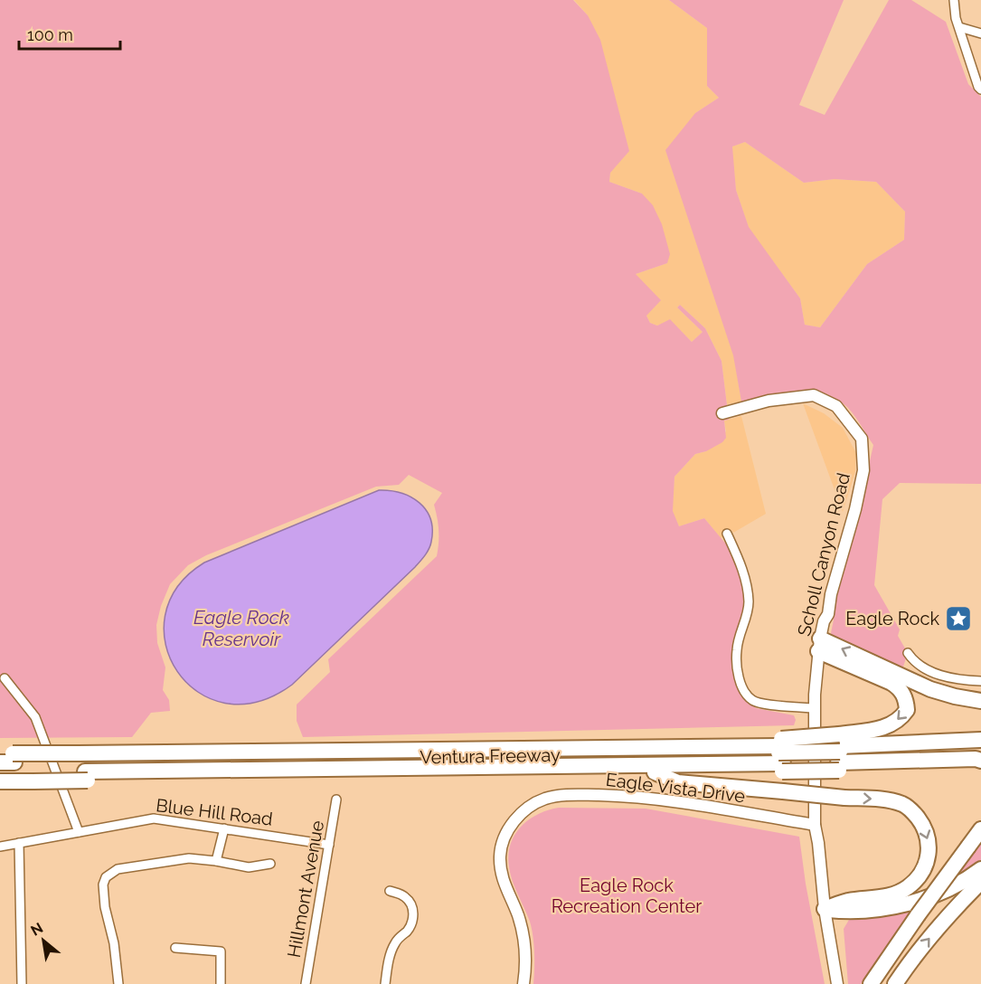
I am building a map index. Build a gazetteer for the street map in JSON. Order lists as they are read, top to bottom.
{
  "streets": {
    "highway": ["Ventura Freeway"],
    "street": [
      "Scholl Canyon Road",
      "Eagle Vista Drive",
      "Blue Hill Road",
      "Hillmont Avenue"
    ]
  },
  "crossings": [
    ["Scholl Canyon Road", "Eagle Vista Drive"],
    ["Blue Hill Road", "Hillmont Avenue"]
  ],
  "water": ["Eagle Rock Reservoir"],
  "parks": ["Eagle Rock Recreation Center"],
  "places": {
    "place": ["Eagle Rock"]
  },
  "scale_bar": "100 m",
  "north": "top left"
}
